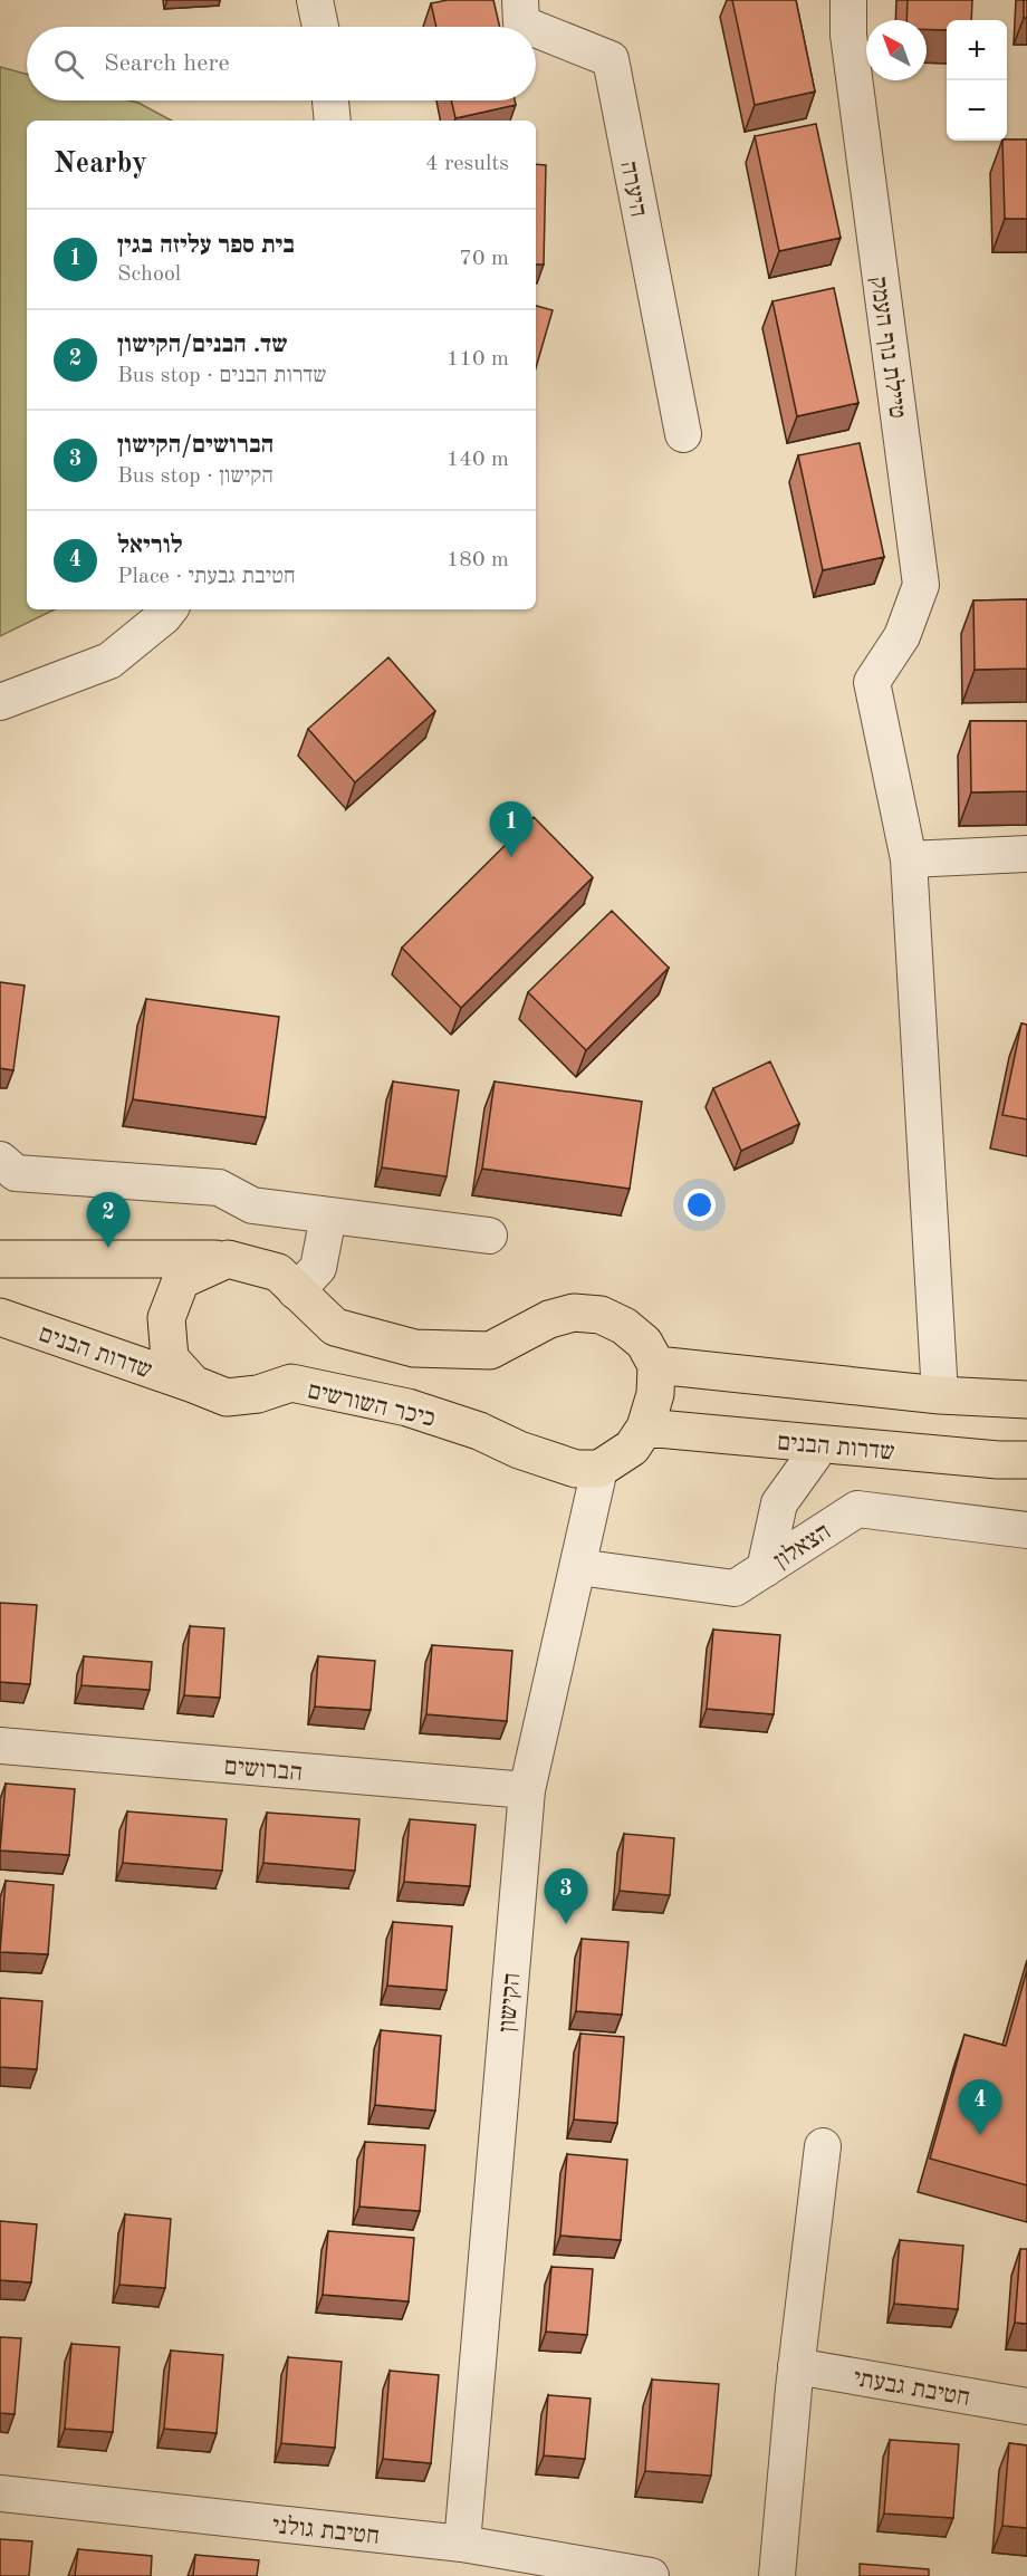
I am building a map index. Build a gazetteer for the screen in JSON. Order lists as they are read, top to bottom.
{
  "streets": {
    "main road": ["שדרות הבנים", "כיכר השורשים"],
    "street": [
      "היערה",
      "טיילת נוף העמק",
      "הצאלון",
      "הברושים",
      "הקישון",
      "חטיבת גבעתי",
      "חטיבת גולני"
    ]
  },
  "crossings": [
    ["שדרות הבנים", "כיכר השורשים"],
    ["כיכר השורשים", "הקישון"],
    ["הצאלון", "הקישון"],
    ["הברושים", "הקישון"],
    ["הקישון", "חטיבת גולני"]
  ],
  "north": "top left",
  "page": {
    "map_buttons": ["+", "−"],
    "search": "Search here",
    "heading": ["Nearby", "4 results"],
    "list": [
      {
        "mark": "1",
        "name": "בית ספר עליזה בגין",
        "note": "School",
        "value": "70 m"
      },
      {
        "mark": "2",
        "name": "שד. הבנים/הקישון",
        "note": "Bus stop · שדרות הבנים",
        "value": "110 m"
      },
      {
        "mark": "3",
        "name": "הברושים/הקישון",
        "note": "Bus stop · הקישון",
        "value": "140 m"
      },
      {
        "mark": "4",
        "name": "לוריאל",
        "note": "Place · חטיבת גבעתי",
        "value": "180 m"
      }
    ],
    "pins": [
      "1",
      "2",
      "3",
      "4"
    ]
  }
}
